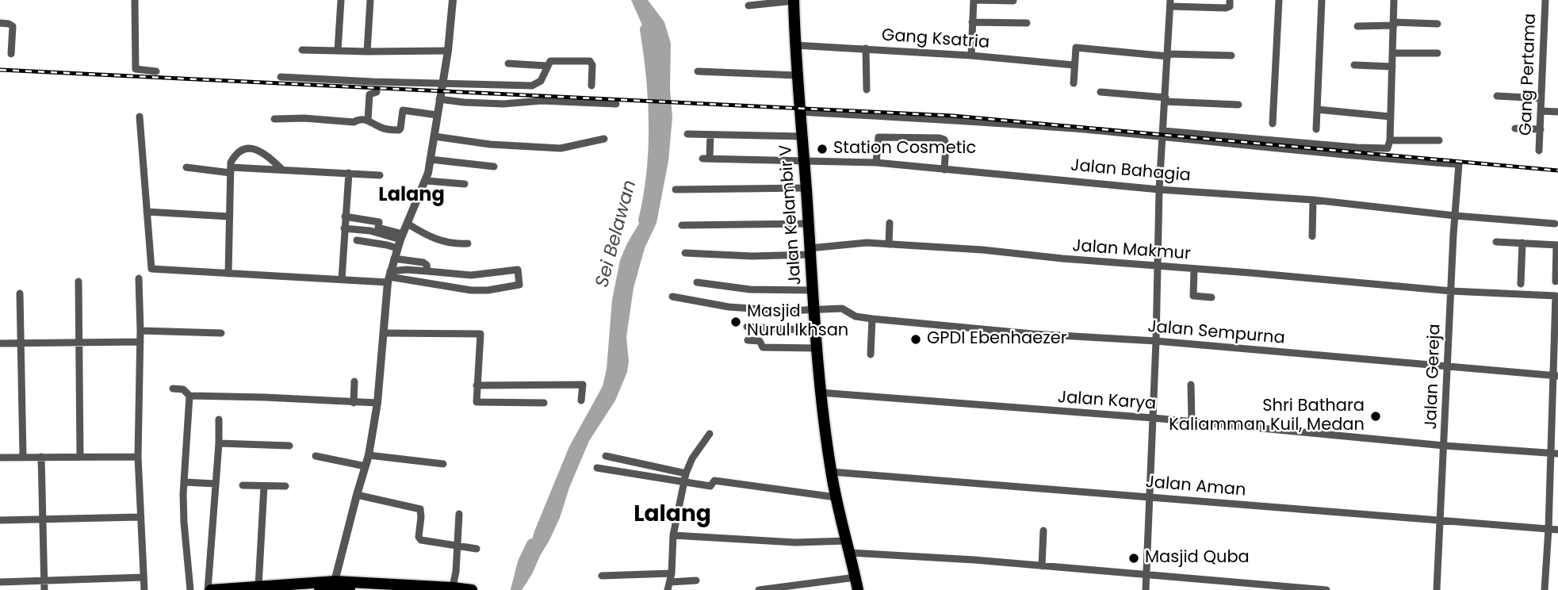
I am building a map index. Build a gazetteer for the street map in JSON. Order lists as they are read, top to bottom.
{
  "streets": {
    "main road": ["Jalan Kelambir V"],
    "street": [
      "Gang Ksatria",
      "Gang Pertama",
      "Jalan Bahagia",
      "Jalan Makmur",
      "Jalan Sempurna",
      "Jalan Gereja",
      "Jalan Karya",
      "Jalan Aman"
    ]
  },
  "crossings": [
    ["Gang Ksatria", "Jalan Kelambir V"],
    ["Jalan Bahagia", "Jalan Kelambir V"],
    ["Jalan Bahagia", "Jalan Gereja"],
    ["Jalan Kelambir V", "Jalan Makmur"],
    ["Jalan Kelambir V", "Jalan Sempurna"],
    ["Jalan Kelambir V", "Jalan Karya"],
    ["Jalan Kelambir V", "Jalan Aman"],
    ["Jalan Makmur", "Jalan Sempurna"],
    ["Jalan Makmur", "Jalan Gereja"],
    ["Jalan Sempurna", "Jalan Gereja"],
    ["Jalan Gereja", "Jalan Karya"],
    ["Jalan Gereja", "Jalan Aman"]
  ],
  "districts": ["Lalang", "Lalang"],
  "water": ["Sei Belawan"],
  "places": [
    "Station Cosmetic",
    "Masjid Nurul Ikhsan",
    "GPDI Ebenhaezer",
    "Shri Bathara Kaliamman Kuil, Medan",
    "Masjid Quba"
  ]
}
